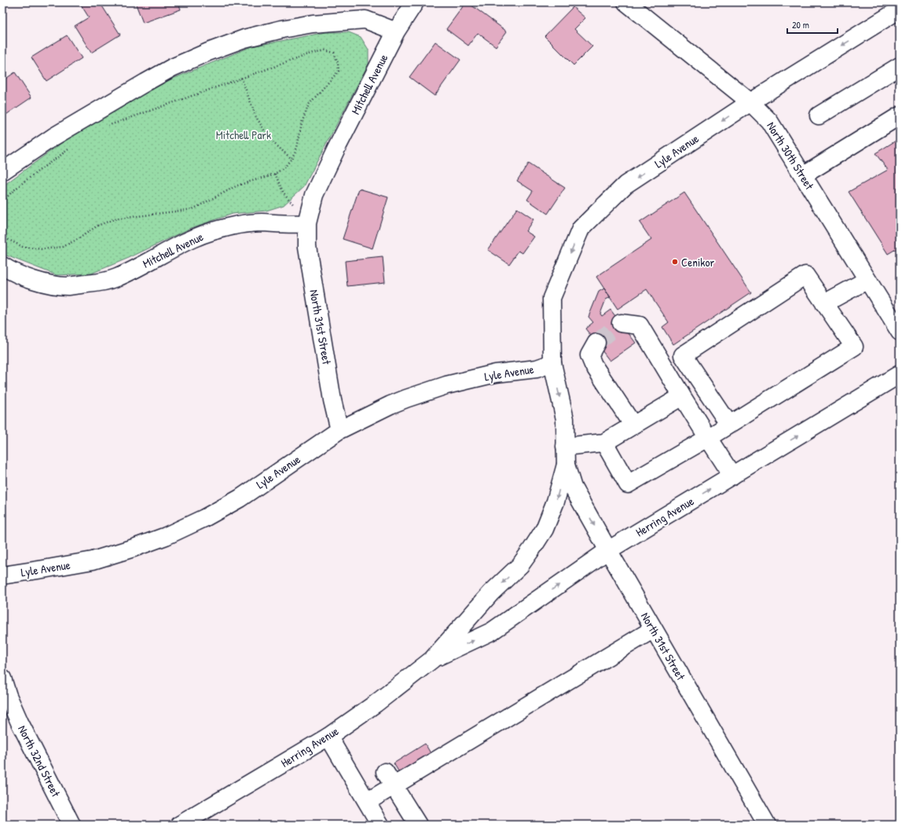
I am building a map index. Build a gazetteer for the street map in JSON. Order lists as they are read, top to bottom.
{
  "streets": {
    "street": [
      "Mitchell Avenue",
      "Lyle Avenue",
      "North 30th Street",
      "North 31st Street",
      "Herring Avenue",
      "North 32nd Street"
    ]
  },
  "crossings": [
    ["Mitchell Avenue", "North 31st Street"],
    ["Lyle Avenue", "North 30th Street"],
    ["Lyle Avenue", "North 31st Street"],
    ["Lyle Avenue", "Herring Avenue"],
    ["North 31st Street", "Herring Avenue"]
  ],
  "parks": ["Mitchell Park"],
  "places": ["Cenikor"],
  "scale_bar": "20 m"
}
